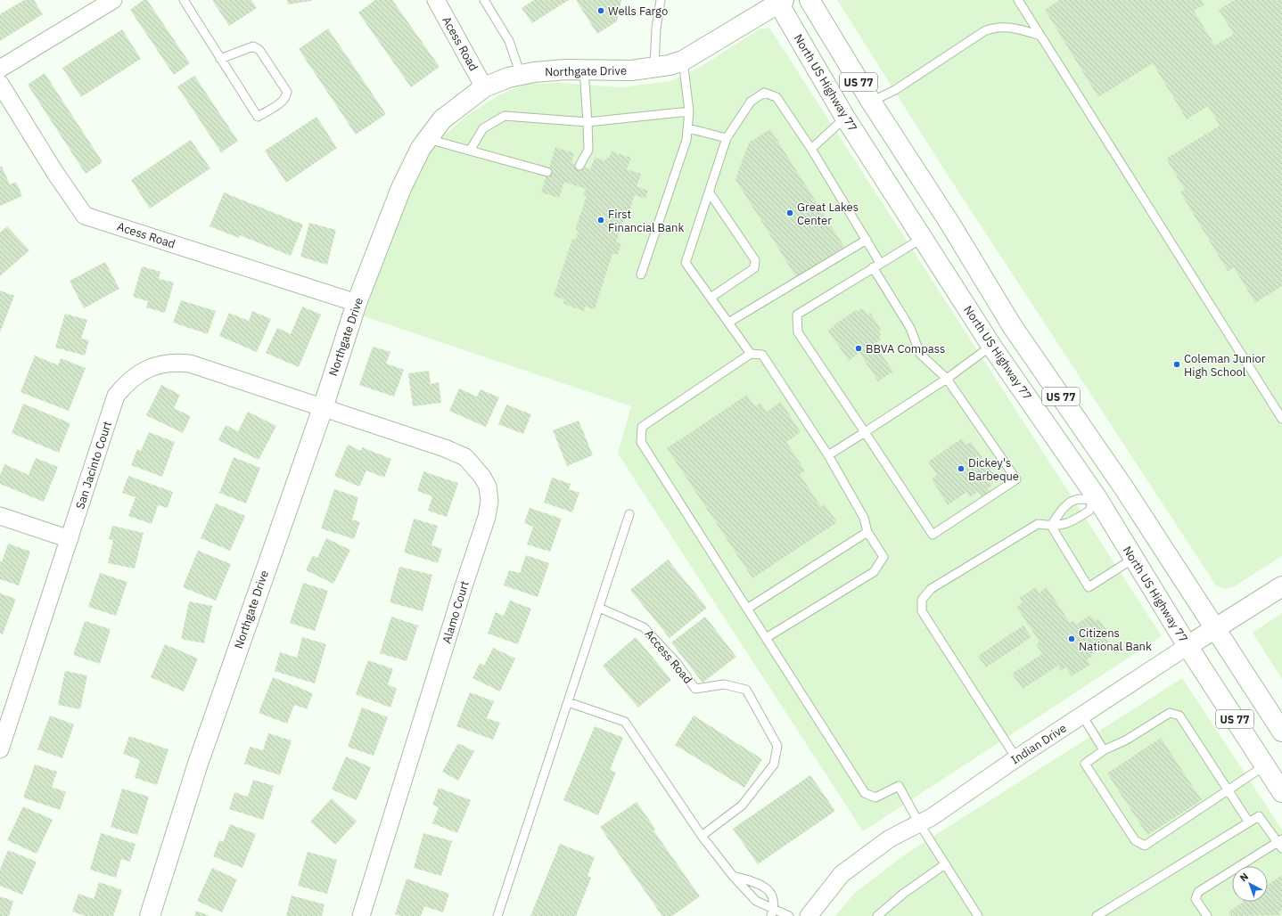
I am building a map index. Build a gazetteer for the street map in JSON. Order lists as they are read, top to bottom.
{
  "streets": {
    "main road": [
      "Northgate Drive",
      "US 77",
      "North US Highway 77",
      "Indian Drive"
    ],
    "street": ["Acess Road", "San Jacinto Court", "Alamo Court"],
    "lane": ["Access Road"]
  },
  "crossings": [
    ["Acess Road", "Northgate Drive"],
    ["Northgate Drive", "North US Highway 77"],
    ["Northgate Drive", "San Jacinto Court"],
    ["Northgate Drive", "Alamo Court"],
    ["US 77", "Indian Drive"],
    ["North US Highway 77", "Indian Drive"],
    ["San Jacinto Court", "Alamo Court"]
  ],
  "places": [
    "Wells Fargo",
    "Great Lakes Center",
    "First Financial Bank",
    "BBVA Compass",
    "Coleman Junior High School",
    "Dickey's Barbeque",
    "Citizens National Bank"
  ],
  "north": "top left"
}
